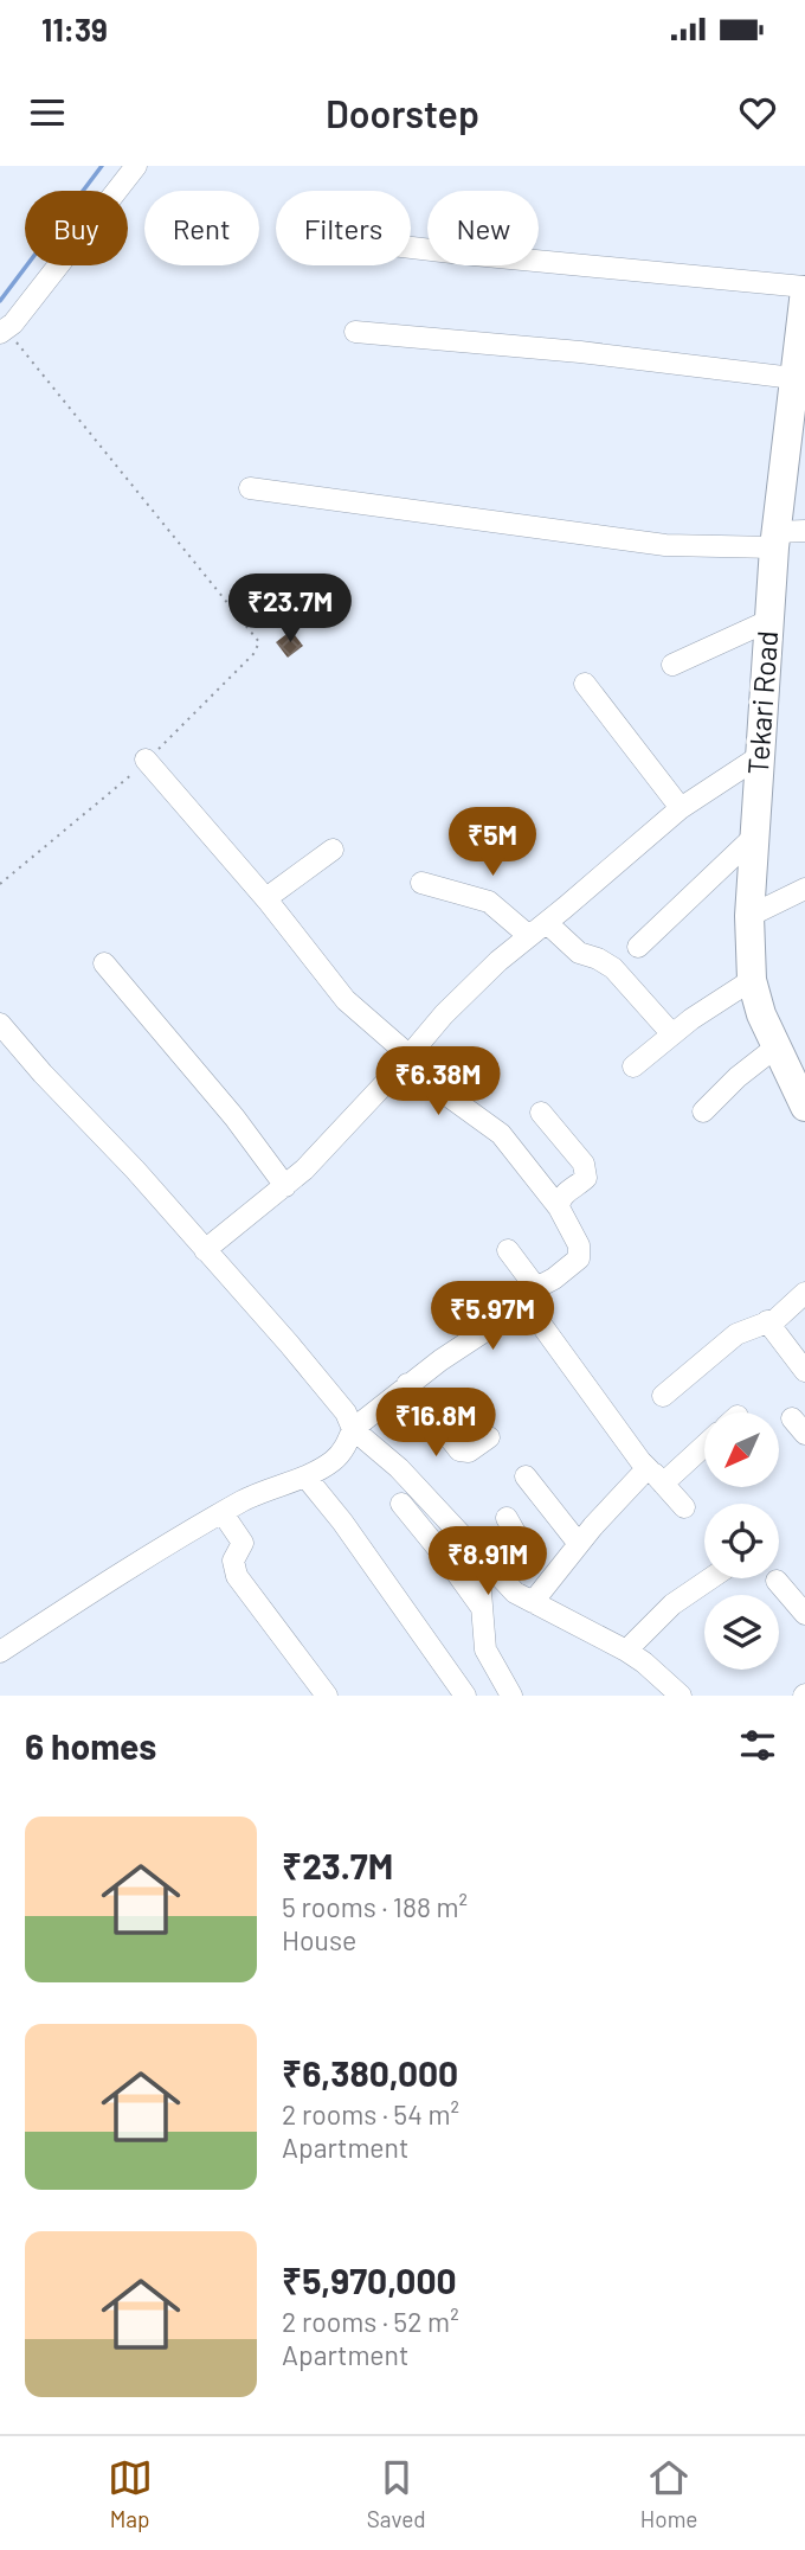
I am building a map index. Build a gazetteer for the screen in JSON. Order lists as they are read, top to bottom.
{
  "streets": {
    "highway": ["Tekari Road"]
  },
  "north": "bottom left",
  "page": {
    "status": "11:39",
    "header": "Doorstep",
    "chip": [
      "Buy",
      "Rent",
      "Filters",
      "New"
    ],
    "price": [
      "₹23.7M",
      "₹5M",
      "₹6.38M",
      "₹5.97M",
      "₹16.8M",
      "₹8.91M"
    ],
    "heading": "6 homes",
    "list": [
      {
        "name": "₹23.7M",
        "note": "5 rooms · 188 m² · House"
      },
      {
        "name": "₹6,380,000",
        "note": "2 rooms · 54 m² · Apartment"
      },
      {
        "name": "₹5,970,000",
        "note": "2 rooms · 52 m² · Apartment"
      }
    ],
    "tabs": ["Map", "Saved", "Home"]
  }
}
